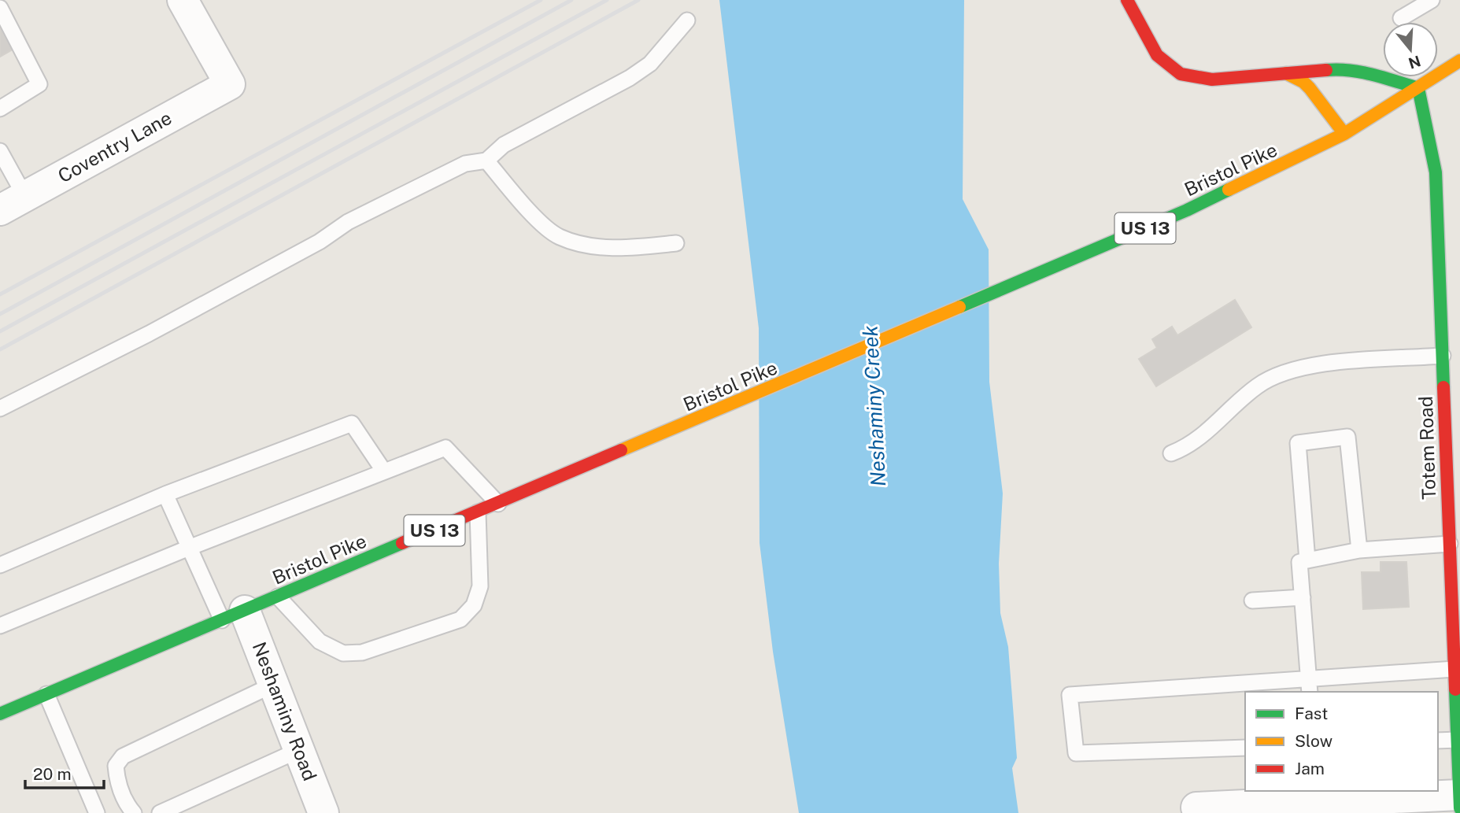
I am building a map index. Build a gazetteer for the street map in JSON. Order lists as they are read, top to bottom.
{
  "streets": {
    "main road": ["Bristol Pike", "US 13", "Totem Road"],
    "street": ["Coventry Lane", "Neshaminy Road"]
  },
  "crossings": [
    ["Bristol Pike", "Totem Road"],
    ["Bristol Pike", "Neshaminy Road"]
  ],
  "water": ["Neshaminy Creek"],
  "legend": ["Fast", "Slow", "Jam"],
  "scale_bar": "20 m",
  "north": "bottom"
}
